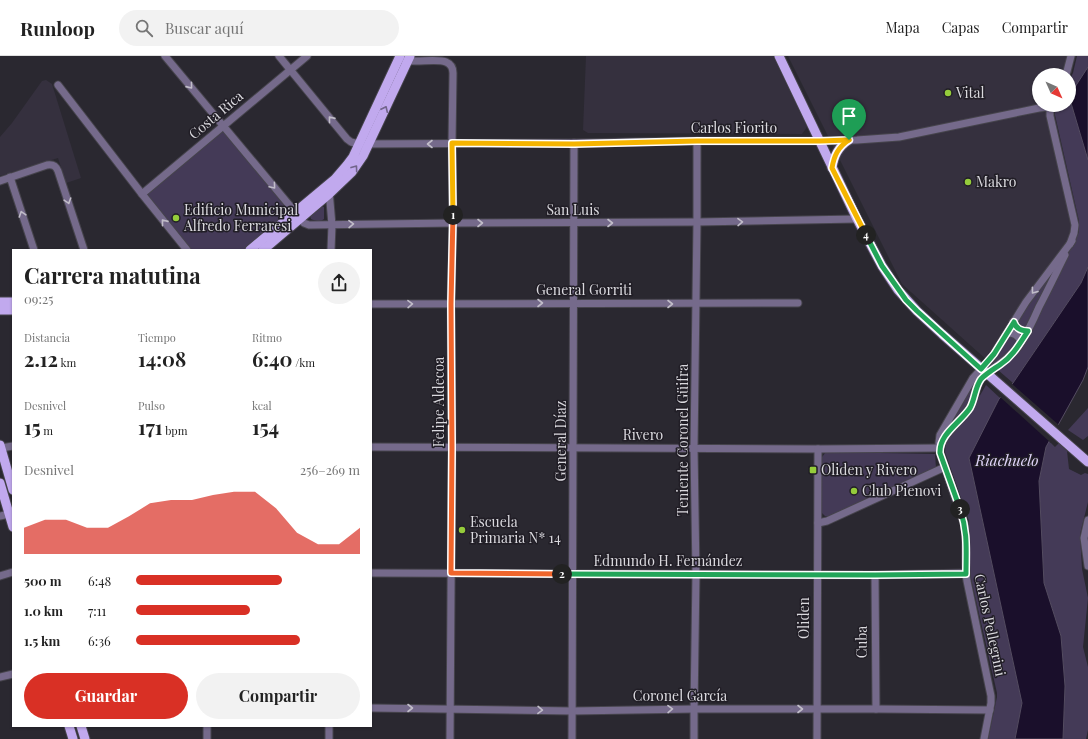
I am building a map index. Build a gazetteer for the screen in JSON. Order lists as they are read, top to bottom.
{
  "streets": {
    "street": [
      "Costa Rica",
      "Carlos Fiorito",
      "San Luis",
      "General Gorriti",
      "Felipe Aldecoa",
      "Rivero",
      "Teniente Coronel Güifra",
      "General Díaz",
      "Edmundo H. Fernández",
      "Oliden",
      "Carlos Pellegrini",
      "Cuba",
      "Coronel García"
    ]
  },
  "crossings": [
    ["Carlos Fiorito", "Felipe Aldecoa"],
    ["Carlos Fiorito", "Teniente Coronel Güifra"],
    ["Carlos Fiorito", "General Díaz"],
    ["San Luis", "Felipe Aldecoa"],
    ["San Luis", "Teniente Coronel Güifra"],
    ["San Luis", "General Díaz"],
    ["General Gorriti", "Felipe Aldecoa"],
    ["General Gorriti", "Teniente Coronel Güifra"],
    ["General Gorriti", "General Díaz"],
    ["Felipe Aldecoa", "Rivero"],
    ["Felipe Aldecoa", "Edmundo H. Fernández"],
    ["Felipe Aldecoa", "Coronel García"],
    ["Rivero", "Teniente Coronel Güifra"],
    ["Rivero", "General Díaz"],
    ["Rivero", "Oliden"],
    ["Rivero", "Carlos Pellegrini"],
    ["Teniente Coronel Güifra", "Edmundo H. Fernández"],
    ["Teniente Coronel Güifra", "Coronel García"],
    ["General Díaz", "Edmundo H. Fernández"],
    ["General Díaz", "Coronel García"],
    ["Edmundo H. Fernández", "Oliden"],
    ["Edmundo H. Fernández", "Carlos Pellegrini"],
    ["Edmundo H. Fernández", "Cuba"],
    ["Oliden", "Coronel García"],
    ["Carlos Pellegrini", "Coronel García"],
    ["Cuba", "Coronel García"]
  ],
  "one_way": ["San Luis", "General Gorriti", "Coronel García"],
  "water": ["Riachuelo"],
  "places": {
    "other": [
      "Vital",
      "Makro",
      "Edificio Municipal Alfredo Ferraresi",
      "Club Pienovi",
      "Escuela Primaria N* 14"
    ],
    "transit": ["Oliden y Rivero"]
  },
  "north": "bottom right",
  "page": {
    "header": "Runloop",
    "search": "Buscar aquí",
    "nav": ["Mapa", "Capas", "Compartir"],
    "pins": [
      "1",
      "4",
      "3",
      "2"
    ],
    "heading": ["Carrera matutina", "09:25"],
    "stats": [
      ["Distancia", "2.12 km"],
      ["Tiempo", "14:08"],
      ["Ritmo", "6:40 /km"],
      ["Desnivel", "15 m"],
      ["Pulso", "171 bpm"],
      ["kcal", "154"]
    ],
    "chart": ["Desnivel", "256–269 m"],
    "list": [
      {
        "name": "500 m",
        "note": "6:48"
      },
      {
        "name": "1.0 km",
        "note": "7:11"
      },
      {
        "name": "1.5 km",
        "note": "6:36"
      }
    ],
    "buttons": ["Guardar", "Compartir"]
  }
}
